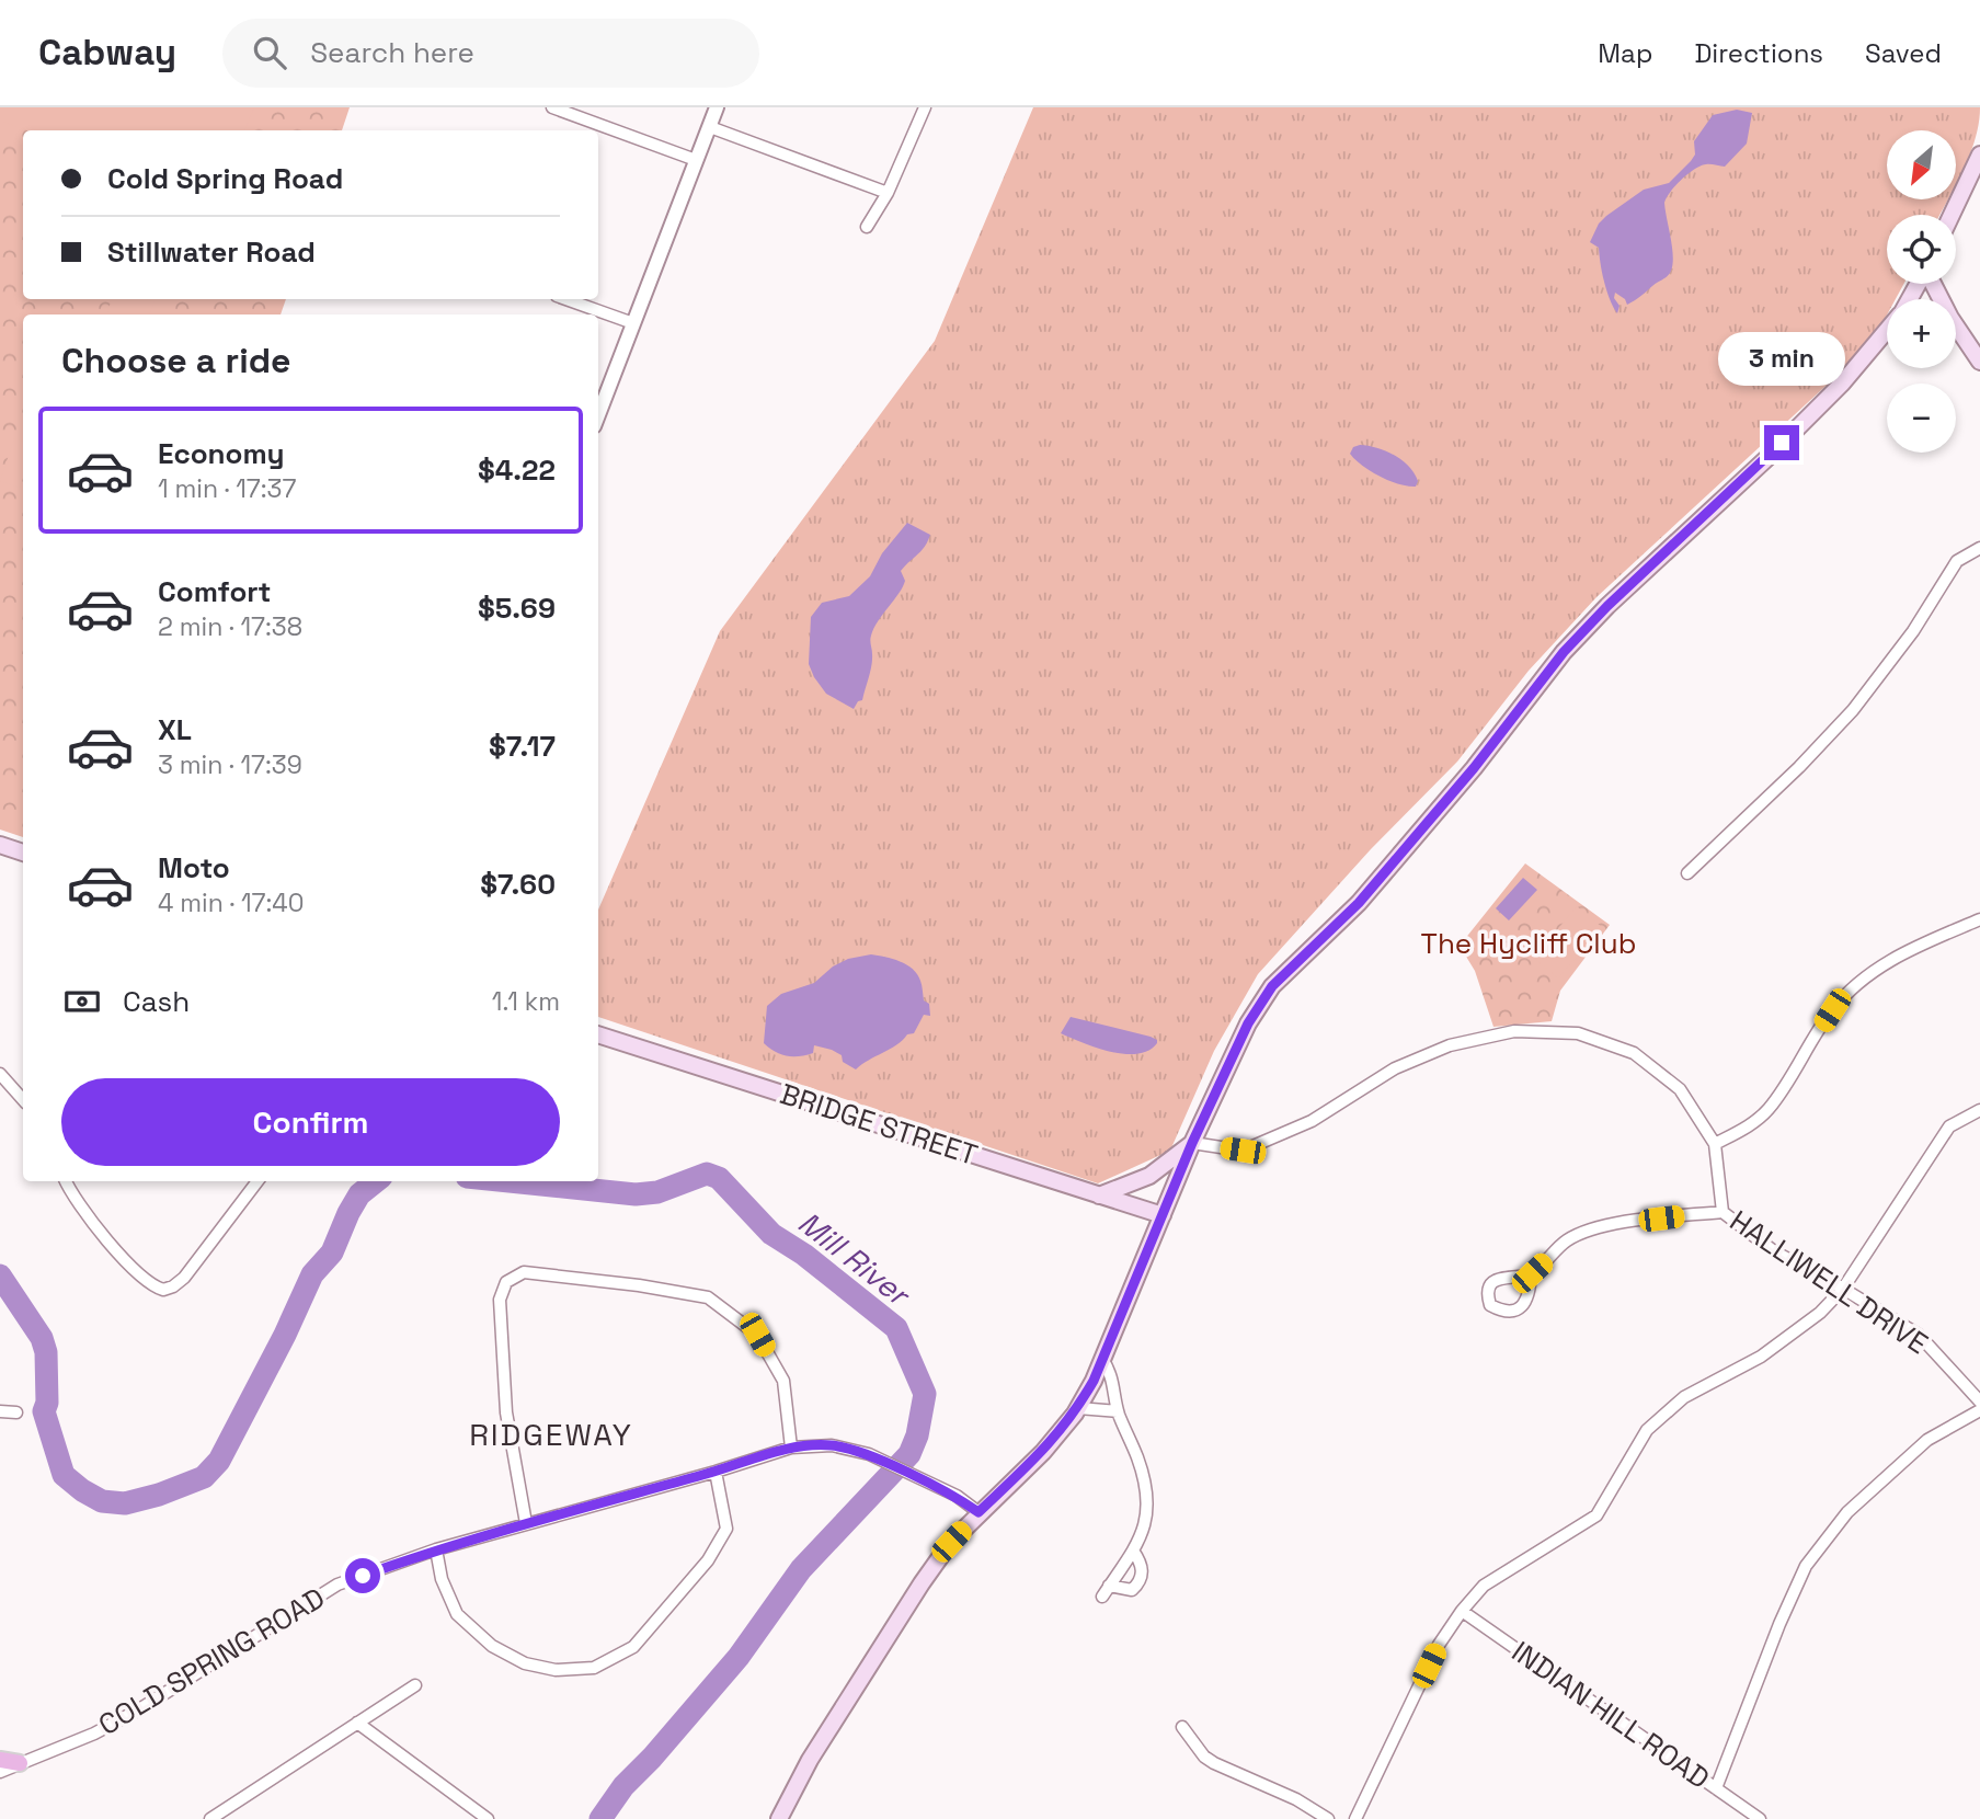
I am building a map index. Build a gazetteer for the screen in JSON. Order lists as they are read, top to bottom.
{
  "streets": {
    "main road": ["BRIDGE STREET"],
    "street": ["HALLIWELL DRIVE", "COLD SPRING ROAD", "INDIAN HILL ROAD"]
  },
  "districts": ["RIDGEWAY"],
  "water": ["Mill River"],
  "parks": ["The Hycliff Club"],
  "north": "bottom left",
  "page": {
    "header": "Cabway",
    "search": "Search here",
    "nav": ["Map", "Directions", "Saved"],
    "map_buttons": ["+", "−"],
    "banner": ["Cold Spring Road", "Stillwater Road"],
    "heading": "Choose a ride",
    "bubble": "3 min",
    "list": [
      {
        "name": "Economy",
        "note": "1 min · 17:37",
        "value": "$4.22"
      },
      {
        "name": "Comfort",
        "note": "2 min · 17:38",
        "value": "$5.69"
      },
      {
        "name": "XL",
        "note": "3 min · 17:39",
        "value": "$7.17"
      },
      {
        "name": "Moto",
        "note": "4 min · 17:40",
        "value": "$7.60"
      }
    ],
    "pay": ["Cash", "1.1 km"],
    "buttons": "Confirm"
  }
}
